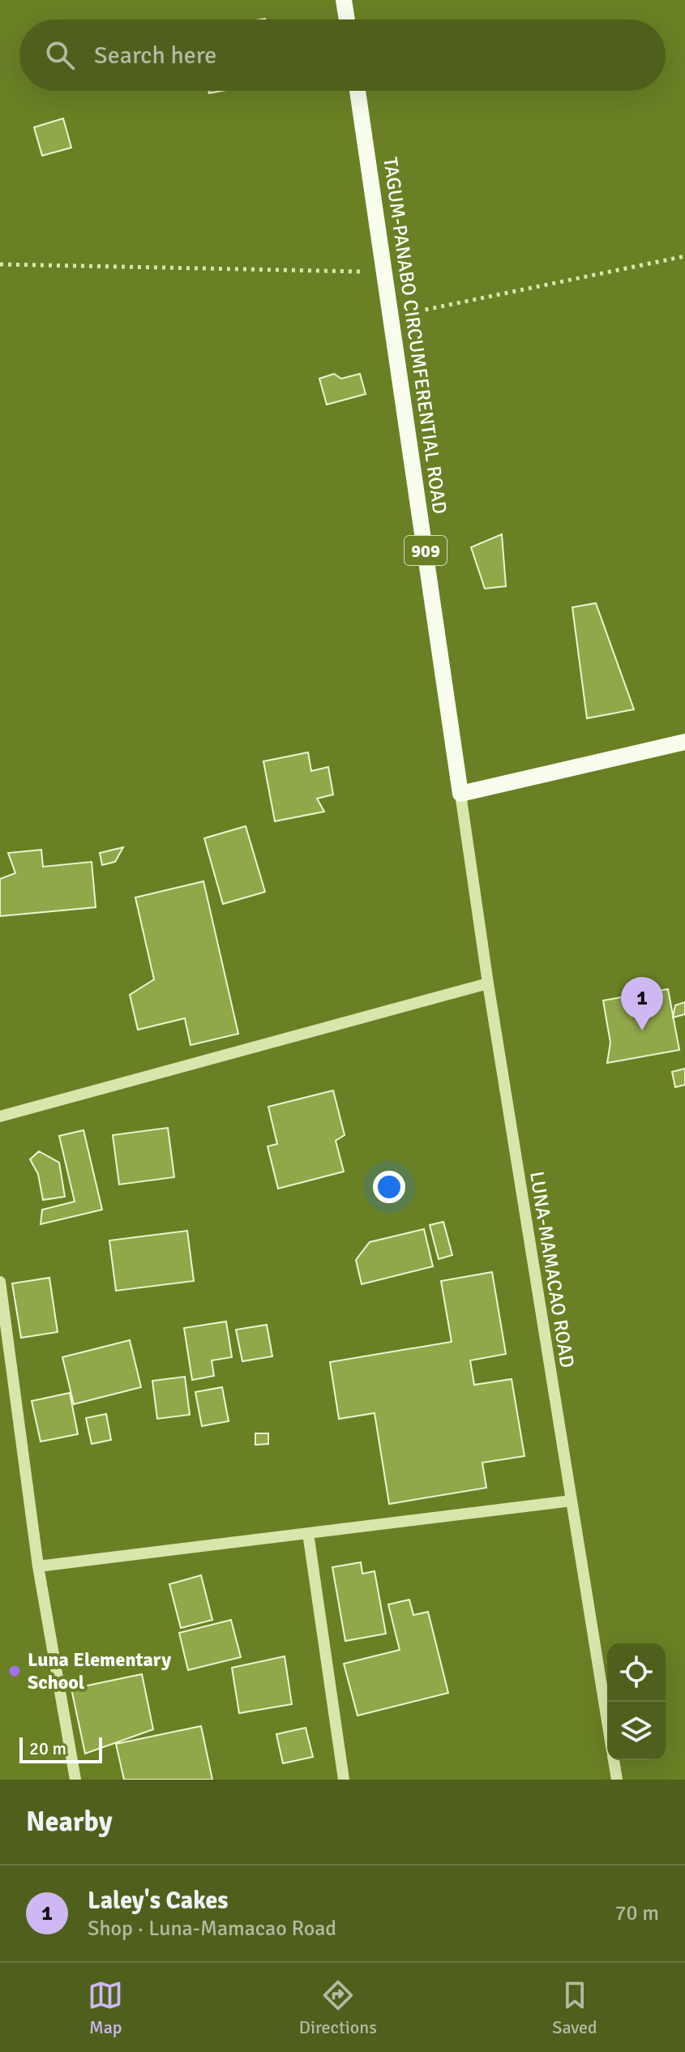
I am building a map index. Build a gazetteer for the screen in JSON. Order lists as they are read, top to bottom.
{
  "streets": {
    "main road": ["TAGUM-PANABO CIRCUMFERENTIAL ROAD", "909"],
    "street": ["LUNA-MAMACAO ROAD"]
  },
  "crossings": [
    ["TAGUM-PANABO CIRCUMFERENTIAL ROAD", "LUNA-MAMACAO ROAD"]
  ],
  "places": ["Luna Elementary School"],
  "scale_bar": "20 m",
  "page": {
    "search": "Search here",
    "pins": "1",
    "scale": "20 m",
    "heading": "Nearby",
    "list": [
      {
        "mark": "1",
        "name": "Laley's Cakes",
        "note": "Shop · Luna-Mamacao Road",
        "value": "70 m"
      }
    ],
    "nav": ["Map", "Directions", "Saved"]
  }
}
